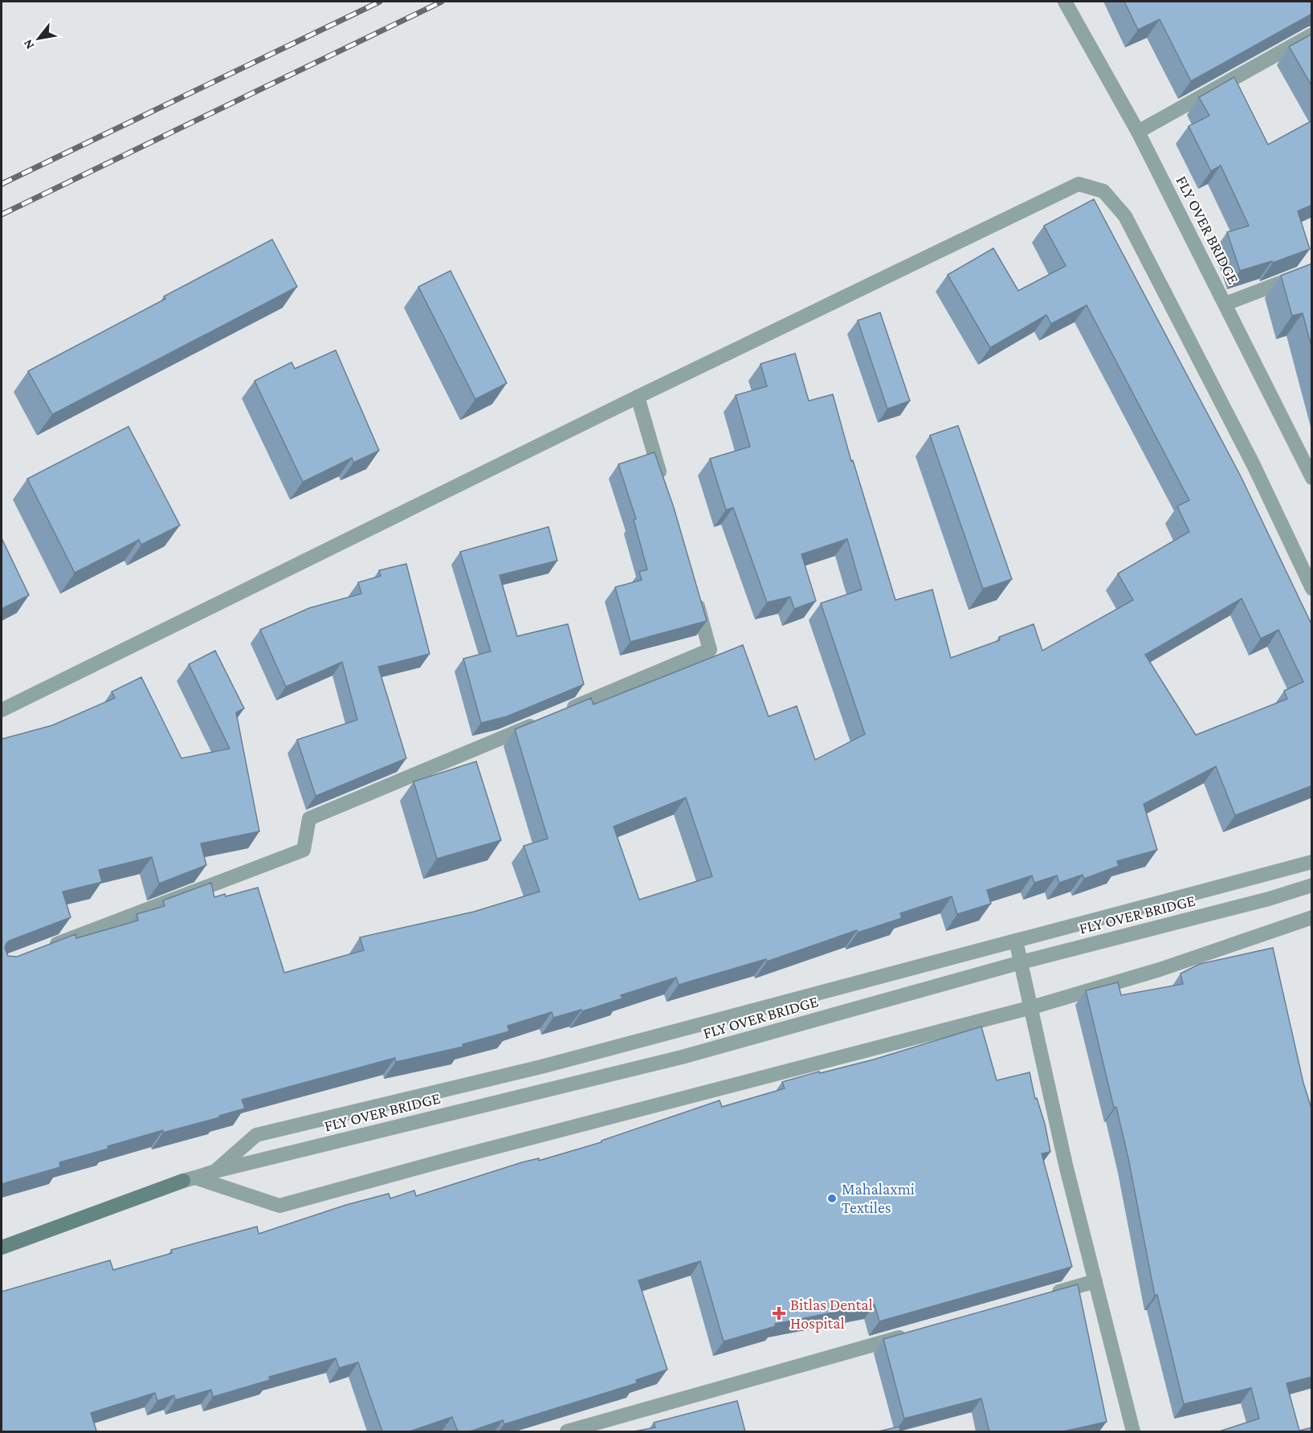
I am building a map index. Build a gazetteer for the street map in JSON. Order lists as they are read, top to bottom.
{
  "streets": {
    "street": ["FLY OVER BRIDGE"]
  },
  "places": {
    "other": ["Mahalaxmi Textiles"],
    "health": ["Bitlas Dental Hospital"]
  },
  "north": "bottom left"
}
